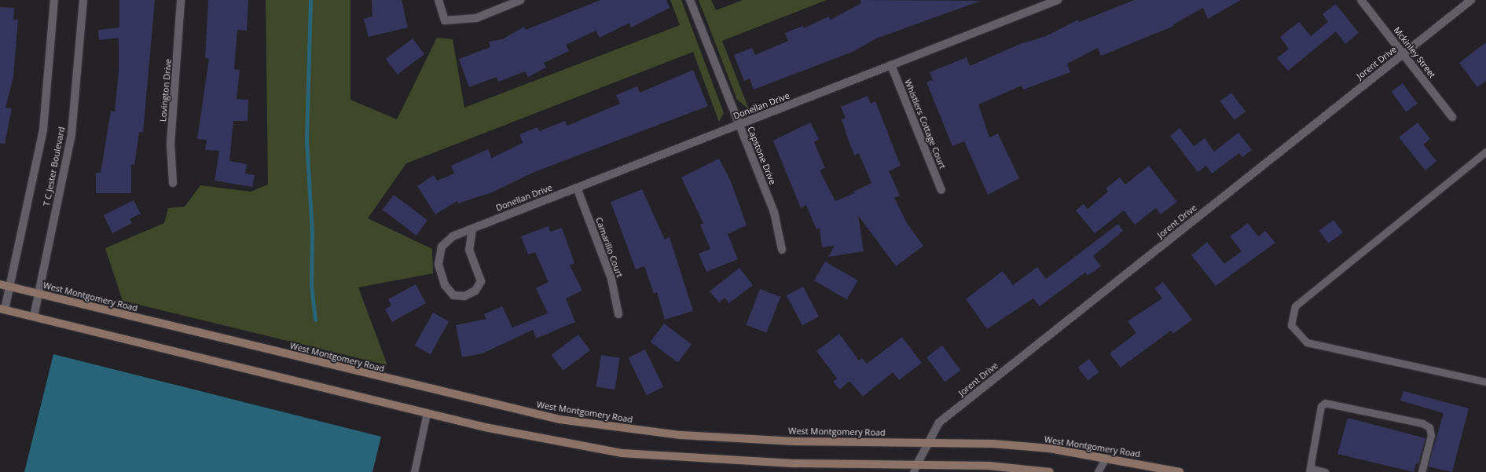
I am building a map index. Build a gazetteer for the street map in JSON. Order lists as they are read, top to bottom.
{
  "streets": {
    "main road": ["West Montgomery Road"],
    "street": [
      "Mckinley Street",
      "Jorent Drive",
      "Lovington Drive",
      "Donellan Drive",
      "Whistlers Cottage Court",
      "Capstone Drive",
      "T C Jester Boulevard",
      "Camarillo Court"
    ]
  },
  "crossings": [
    ["Mckinley Street", "Jorent Drive"],
    ["Jorent Drive", "West Montgomery Road"],
    ["Donellan Drive", "Whistlers Cottage Court"],
    ["Donellan Drive", "Capstone Drive"],
    ["Donellan Drive", "Camarillo Court"],
    ["T C Jester Boulevard", "West Montgomery Road"]
  ]
}
